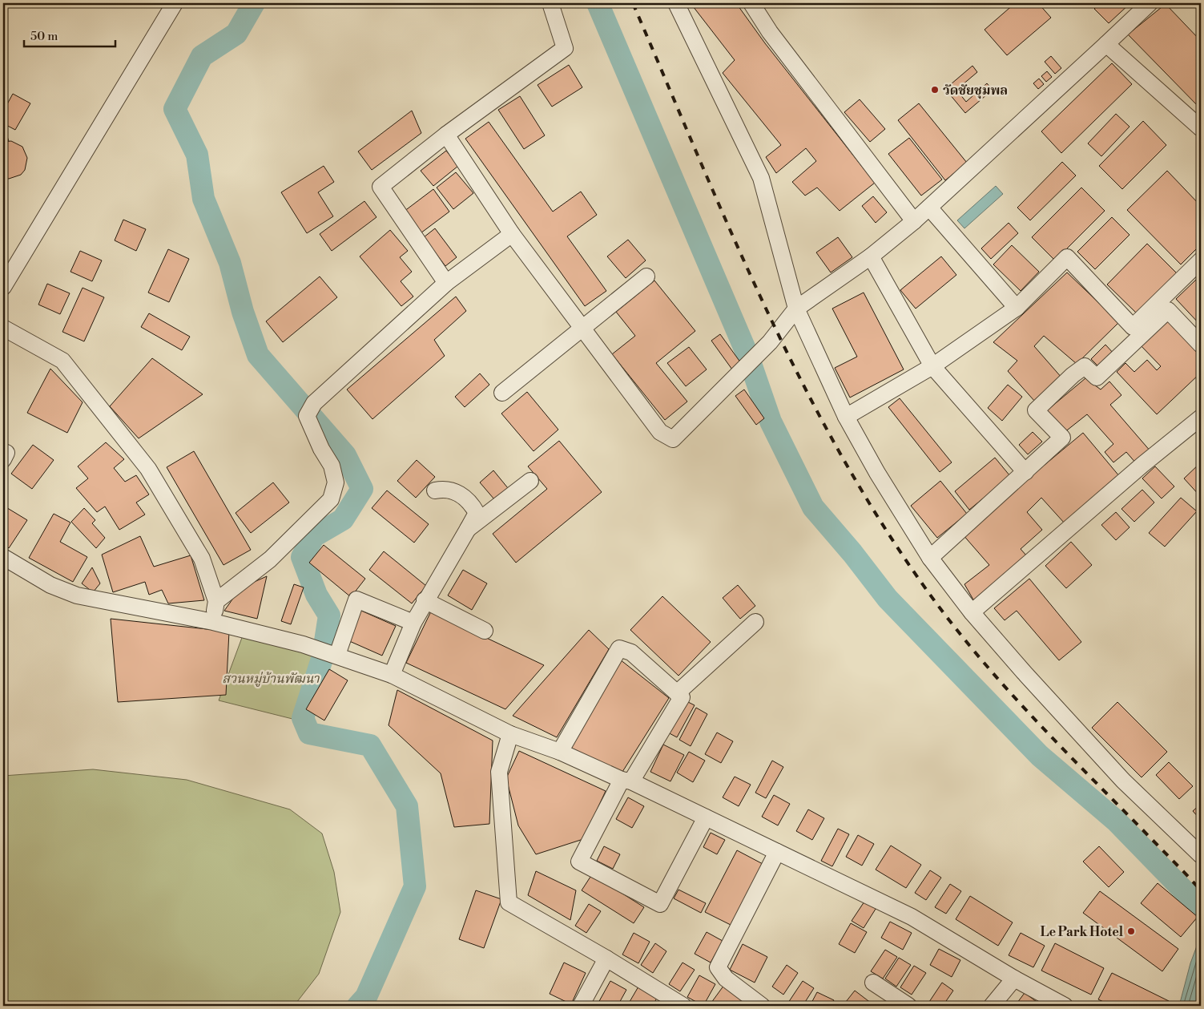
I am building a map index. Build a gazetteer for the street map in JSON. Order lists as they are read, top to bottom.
{
  "parks": ["สวนหมู่บ้านพัฒนา"],
  "places": ["วัดชัยชุมพล", "Le Park Hotel"],
  "scale_bar": "50 m"
}
